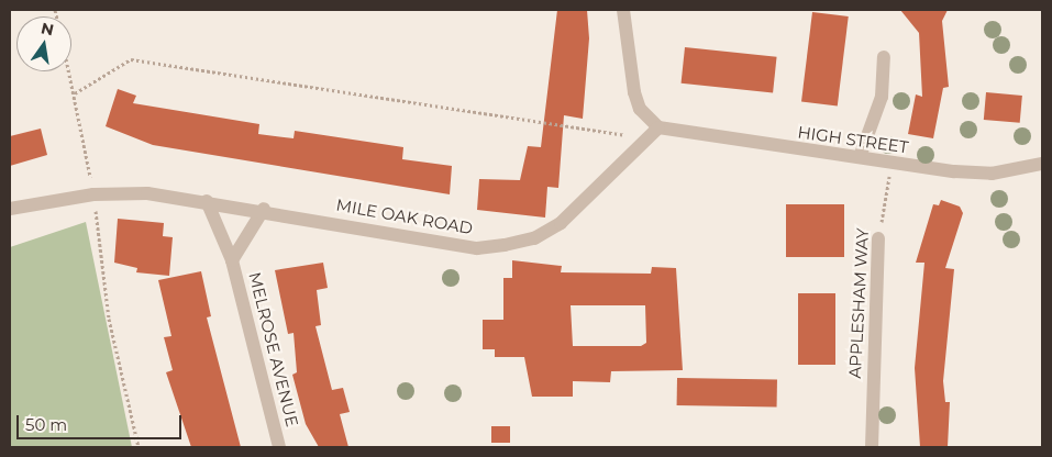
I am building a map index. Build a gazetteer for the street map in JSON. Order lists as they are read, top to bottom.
{
  "streets": {
    "street": [
      "HIGH STREET",
      "MILE OAK ROAD",
      "APPLESHAM WAY",
      "MELROSE AVENUE"
    ]
  },
  "crossings": [
    ["HIGH STREET", "MILE OAK ROAD"],
    ["HIGH STREET", "APPLESHAM WAY"],
    ["MILE OAK ROAD", "MELROSE AVENUE"]
  ],
  "scale_bar": "50 m",
  "north": "top"
}
